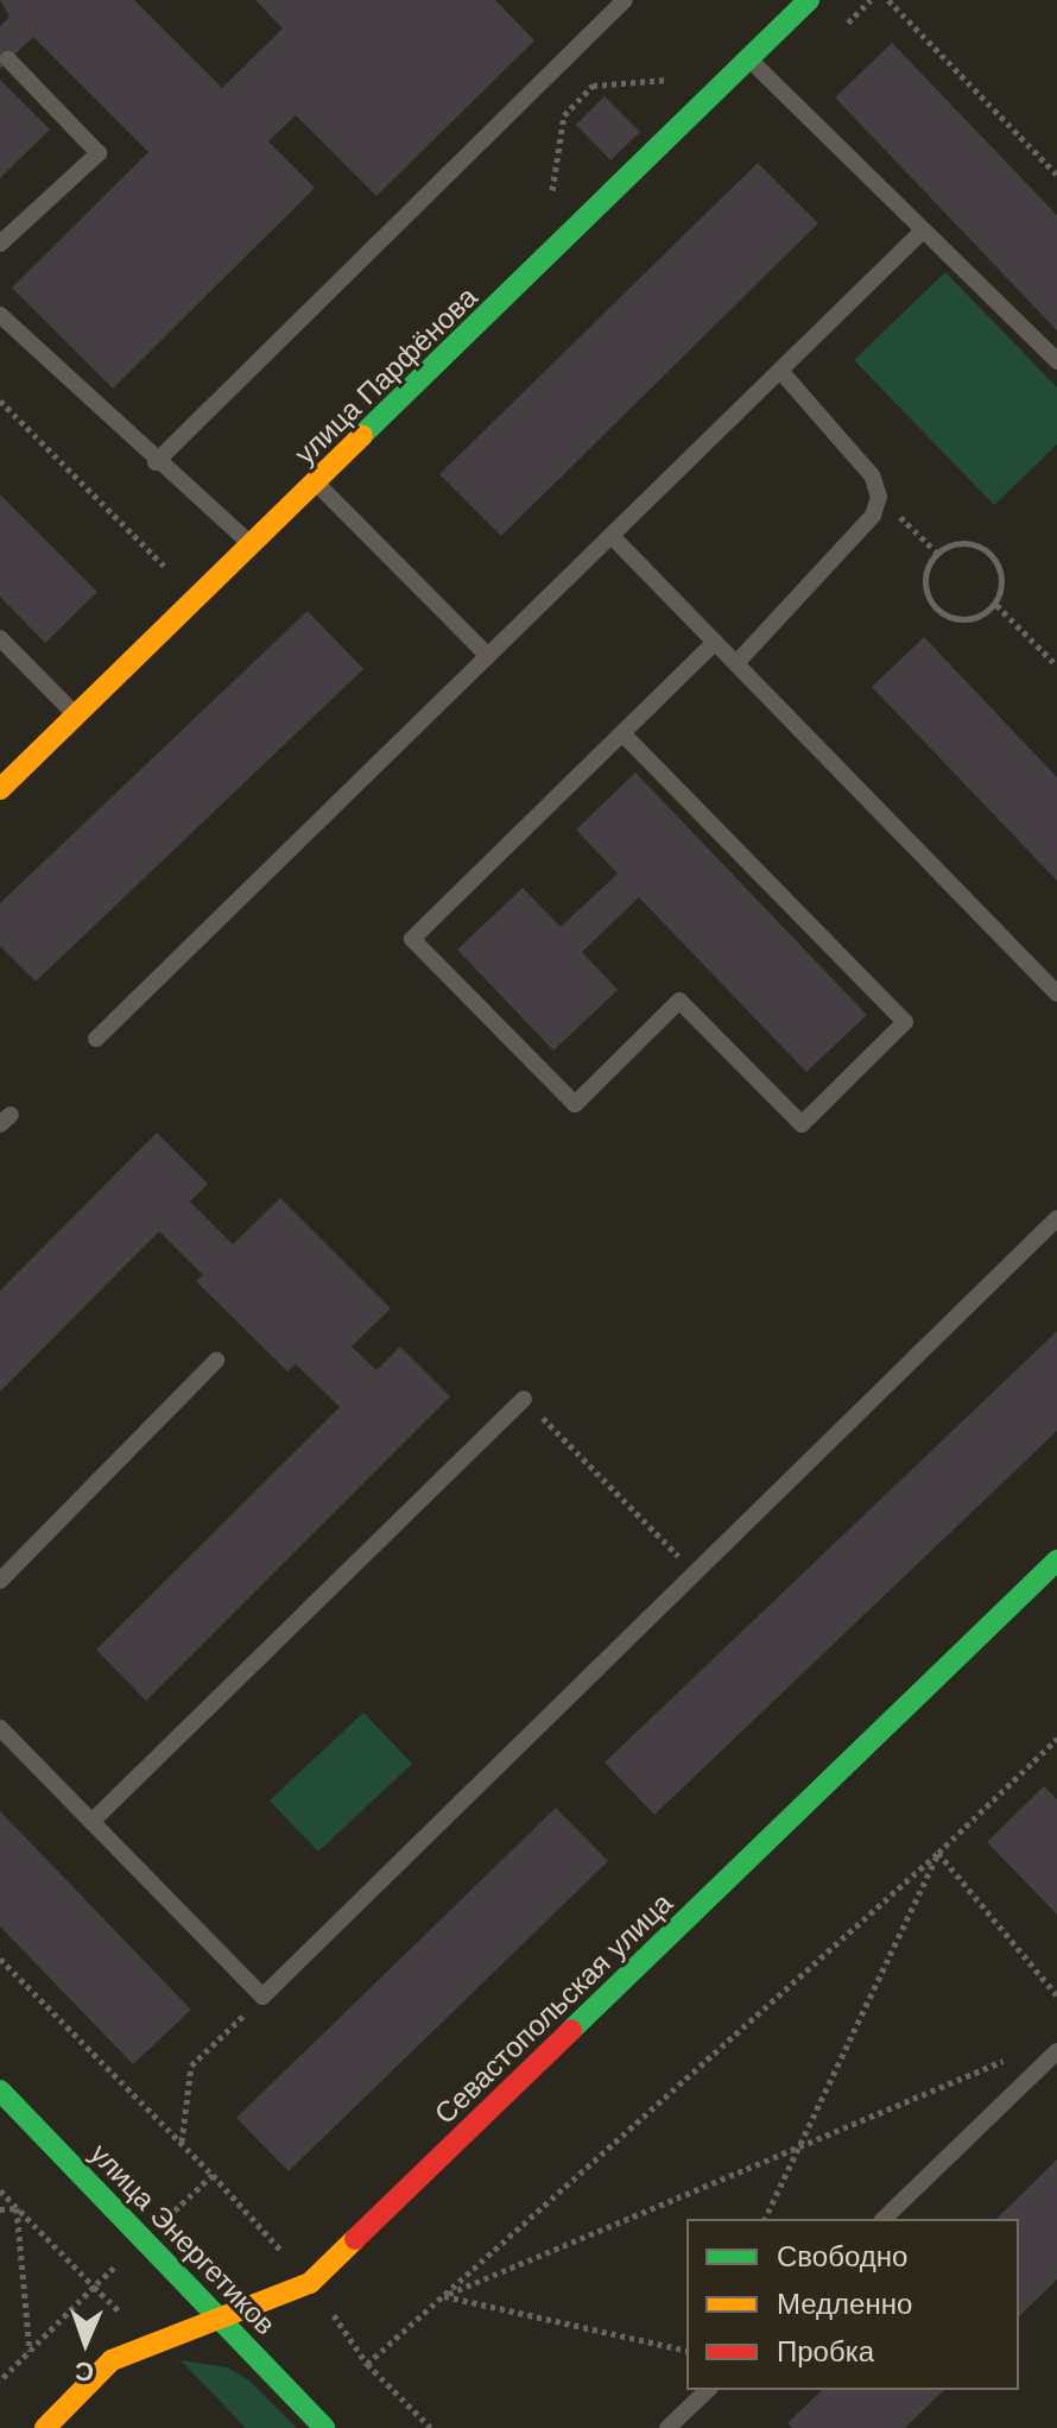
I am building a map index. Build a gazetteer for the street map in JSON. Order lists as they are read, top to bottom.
{
  "streets": {
    "street": ["улица Парфёнова", "Севастопольская улица", "улица Энергетиков"]
  },
  "crossings": [
    ["Севастопольская улица", "улица Энергетиков"]
  ],
  "legend": ["Свободно", "Медленно", "Пробка"],
  "north": "bottom"
}
